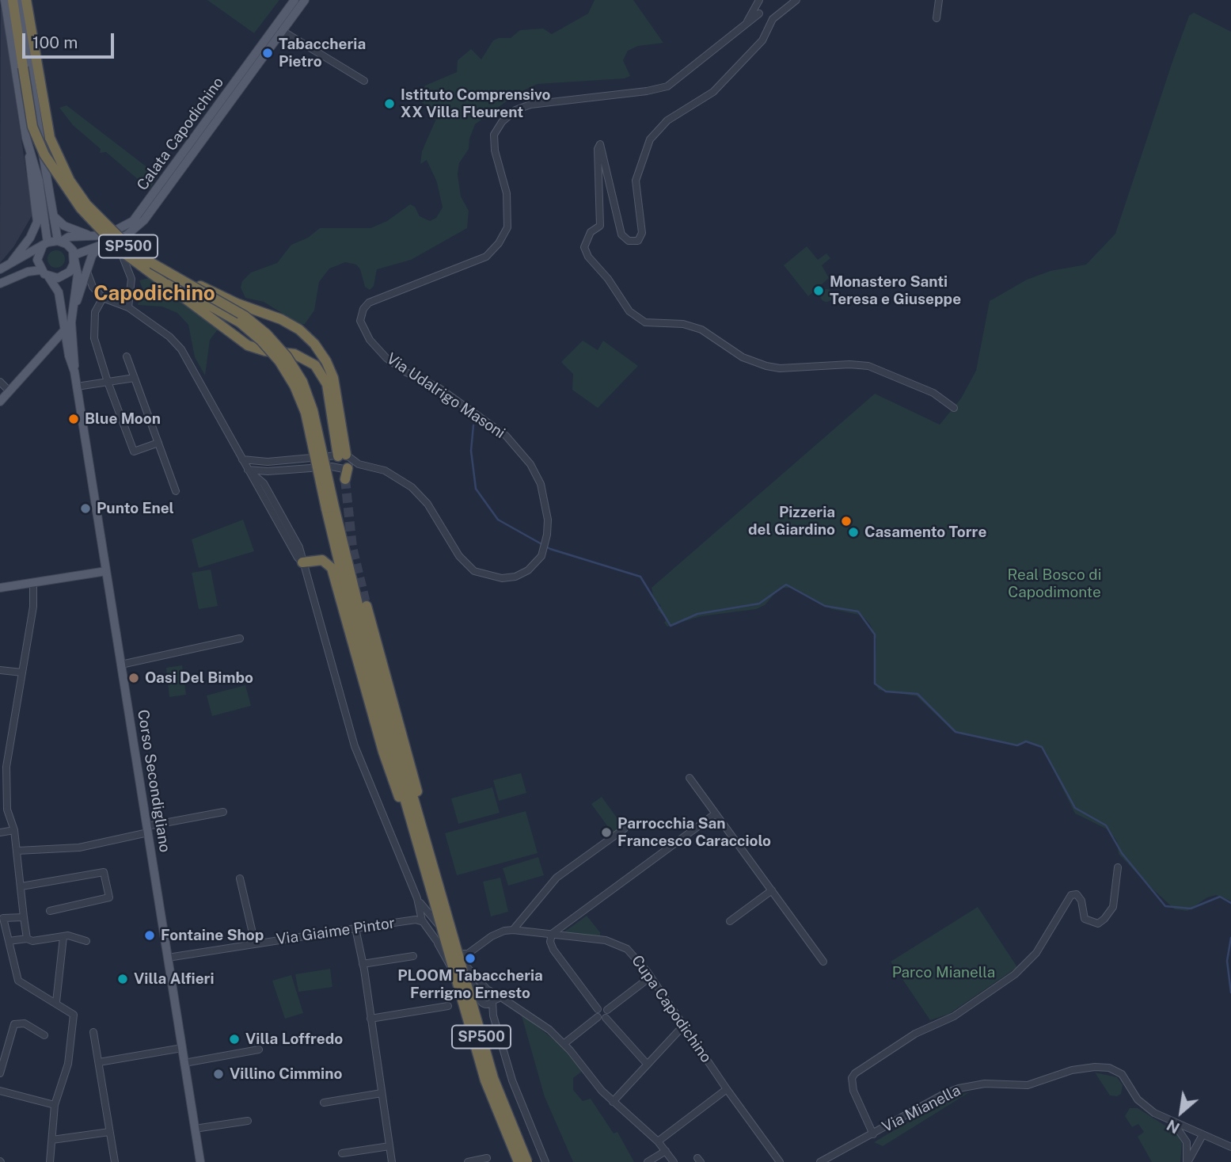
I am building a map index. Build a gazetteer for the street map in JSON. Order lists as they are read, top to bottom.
{
  "streets": {
    "highway": ["SP500"],
    "main road": ["Calata Capodichino", "Corso Secondigliano"],
    "street": [
      "Via Udalrigo Masoni",
      "Via Giaime Pintor",
      "Cupa Capodichino",
      "Via Mianella"
    ]
  },
  "crossings": [
    ["Calata Capodichino", "Corso Secondigliano"],
    ["SP500", "Via Giaime Pintor"],
    ["Corso Secondigliano", "Via Giaime Pintor"]
  ],
  "districts": ["Capodichino"],
  "parks": ["Real Bosco di Capodimonte", "Parco Mianella"],
  "places": [
    "Tabaccheria Pietro",
    "Istituto Comprensivo XX Villa Fleurent",
    "Monastero Santi Teresa e Giuseppe",
    "Blue Moon",
    "Punto Enel",
    "Pizzeria del Giardino",
    "Casamento Torre",
    "Oasi Del Bimbo",
    "Parrocchia San Francesco Caracciolo",
    "Fontaine Shop",
    "PLOOM Tabaccheria Ferrigno Ernesto",
    "Villa Alfieri",
    "Villa Loffredo",
    "Villino Cimmino"
  ],
  "scale_bar": "100 m",
  "north": "bottom left"
}
